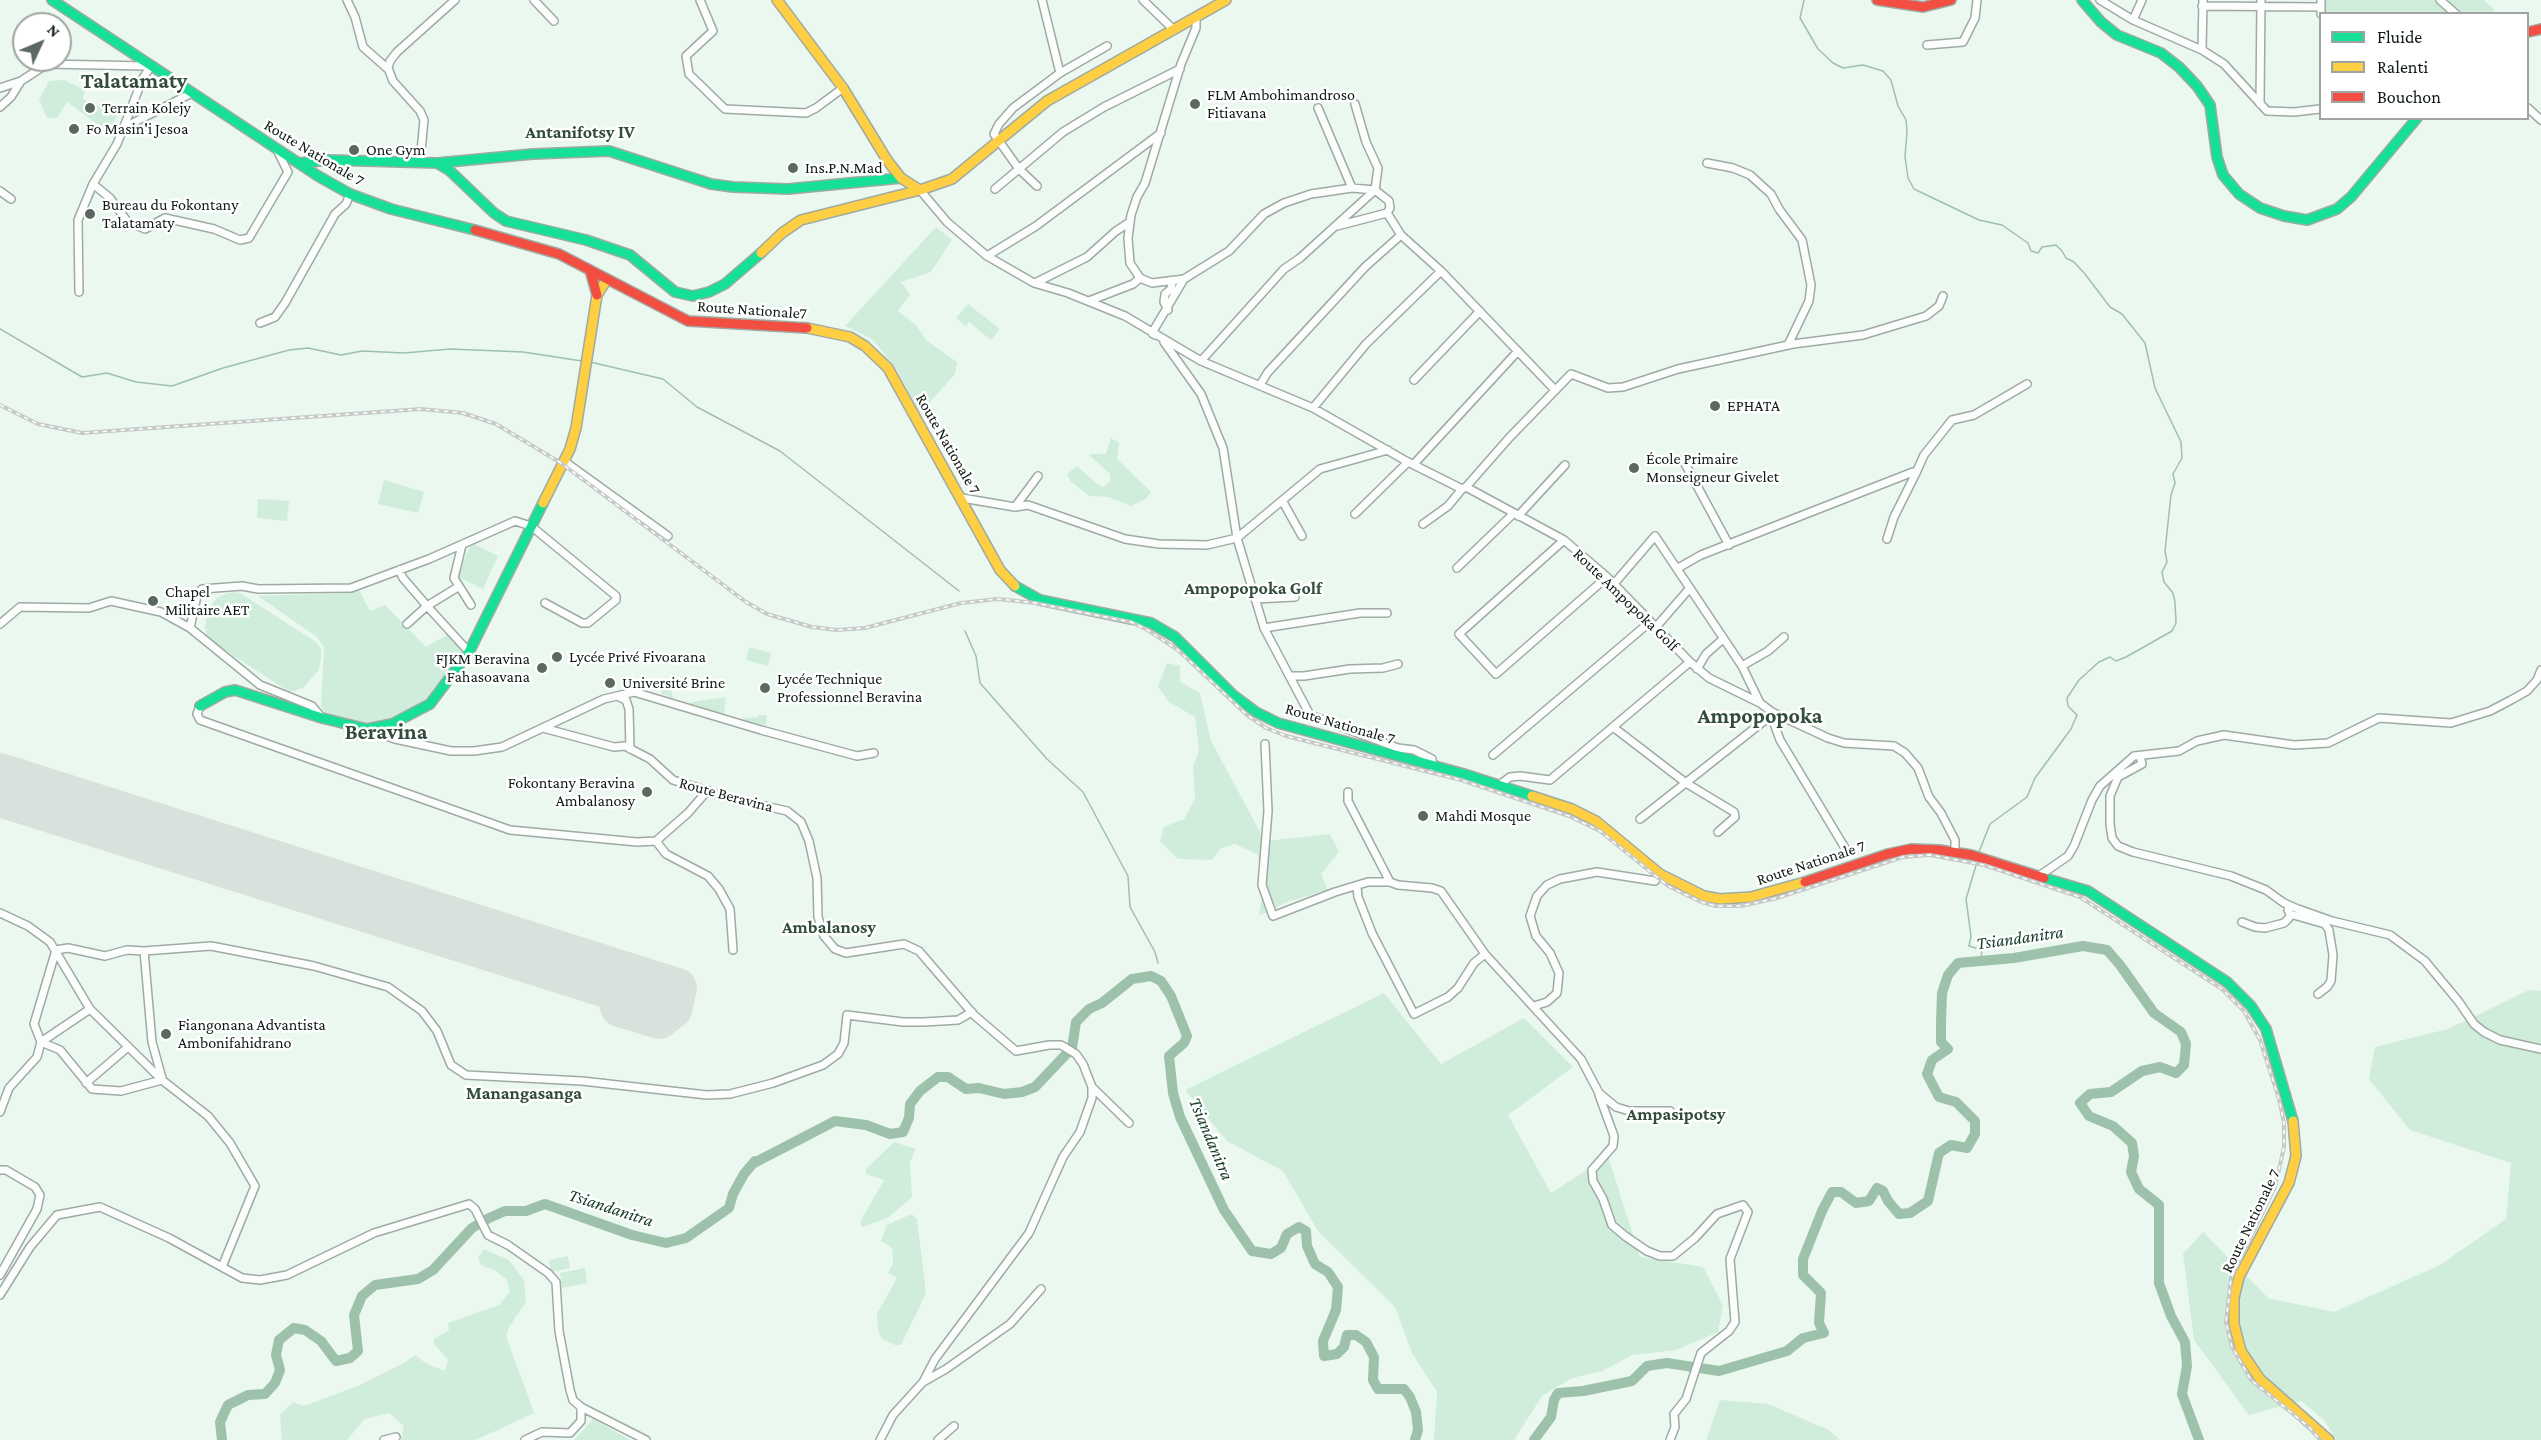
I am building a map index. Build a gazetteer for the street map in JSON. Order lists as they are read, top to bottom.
{
  "streets": {
    "street": [
      "Route Nationale 7",
      "Route Nationale7",
      "Route Ampopoka Golf",
      "Route Beravina"
    ]
  },
  "crossings": [
    ["Route Nationale 7", "Route Nationale7"],
    ["Route Nationale 7", "Route Ampopoka Golf"]
  ],
  "districts": [
    "Talatamaty",
    "Antanifotsy IV",
    "Ampopopoka Golf",
    "Ampopopoka",
    "Beravina",
    "Ambalanosy",
    "Manangasanga",
    "Ampasipotsy"
  ],
  "water": ["Tsiandanitra"],
  "places": [
    "FLM Ambohimandroso Fitiavana",
    "Terrain Kolejy",
    "Fo Masin'i Jesoa",
    "One Gym",
    "Ins.P.N.Mad",
    "Bureau du Fokontany Talatamaty",
    "EPHATA",
    "École Primaire Monseigneur Givelet",
    "Chapel Militaire AET",
    "Lycée Privé Fivoarana",
    "FJKM Beravina Fahasoavana",
    "Université Brine",
    "Lycée Technique Professionnel Beravina",
    "Fokontany Beravina Ambalanosy",
    "Mahdi Mosque",
    "Fiangonana Advantista Ambonifahidrano"
  ],
  "legend": ["Fluide", "Ralenti", "Bouchon"],
  "north": "top right"
}
